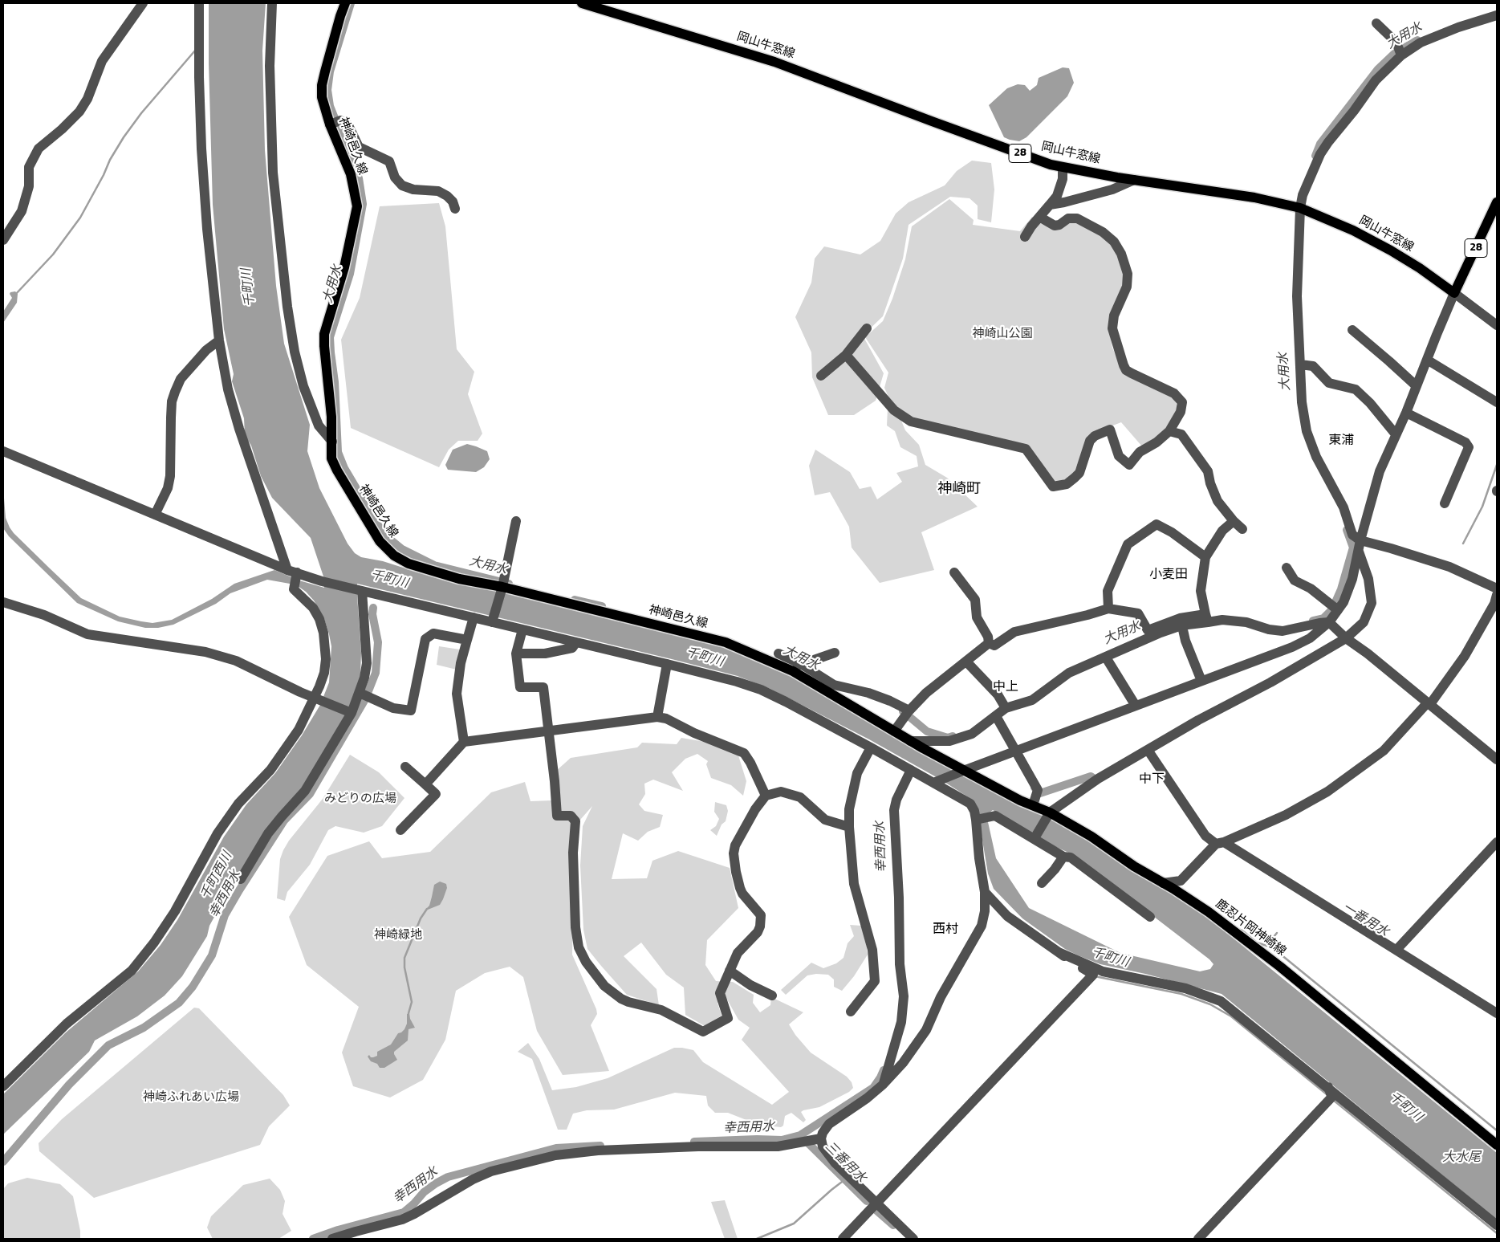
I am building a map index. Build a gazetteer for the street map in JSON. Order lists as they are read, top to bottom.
{
  "streets": {
    "main road": [
      "岡山牛窓線",
      "神崎邑久線",
      "28",
      "鹿忍片岡神崎線"
    ]
  },
  "crossings": [
    ["岡山牛窓線", "28"],
    ["神崎邑久線", "鹿忍片岡神崎線"]
  ],
  "districts": [
    "東浦",
    "神崎町",
    "小麦田",
    "中上",
    "中下",
    "西村"
  ],
  "water": [
    "大用水",
    "千町川",
    "幸西用水",
    "千町西川",
    "一番用水",
    "大水尾",
    "三番用水"
  ],
  "parks": [
    "神崎山公園",
    "みどりの広場",
    "神崎緑地",
    "神崎ふれあい広場"
  ]
}
